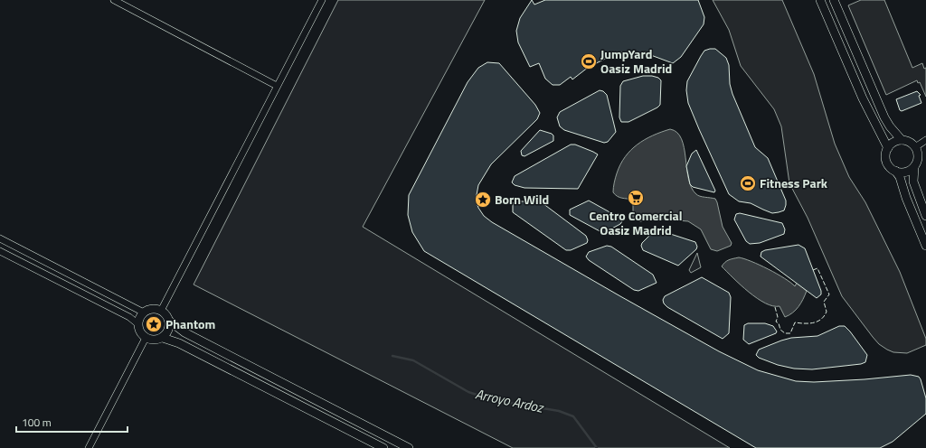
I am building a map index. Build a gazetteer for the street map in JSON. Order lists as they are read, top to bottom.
{
  "water": ["Arroyo Ardoz"],
  "places": {
    "sports": ["JumpYard Oasiz Madrid", "Fitness Park"],
    "supermarket": ["Centro Comercial Oasiz Madrid"],
    "place": ["Born Wild", "Phantom"]
  },
  "scale_bar": "100 m"
}
